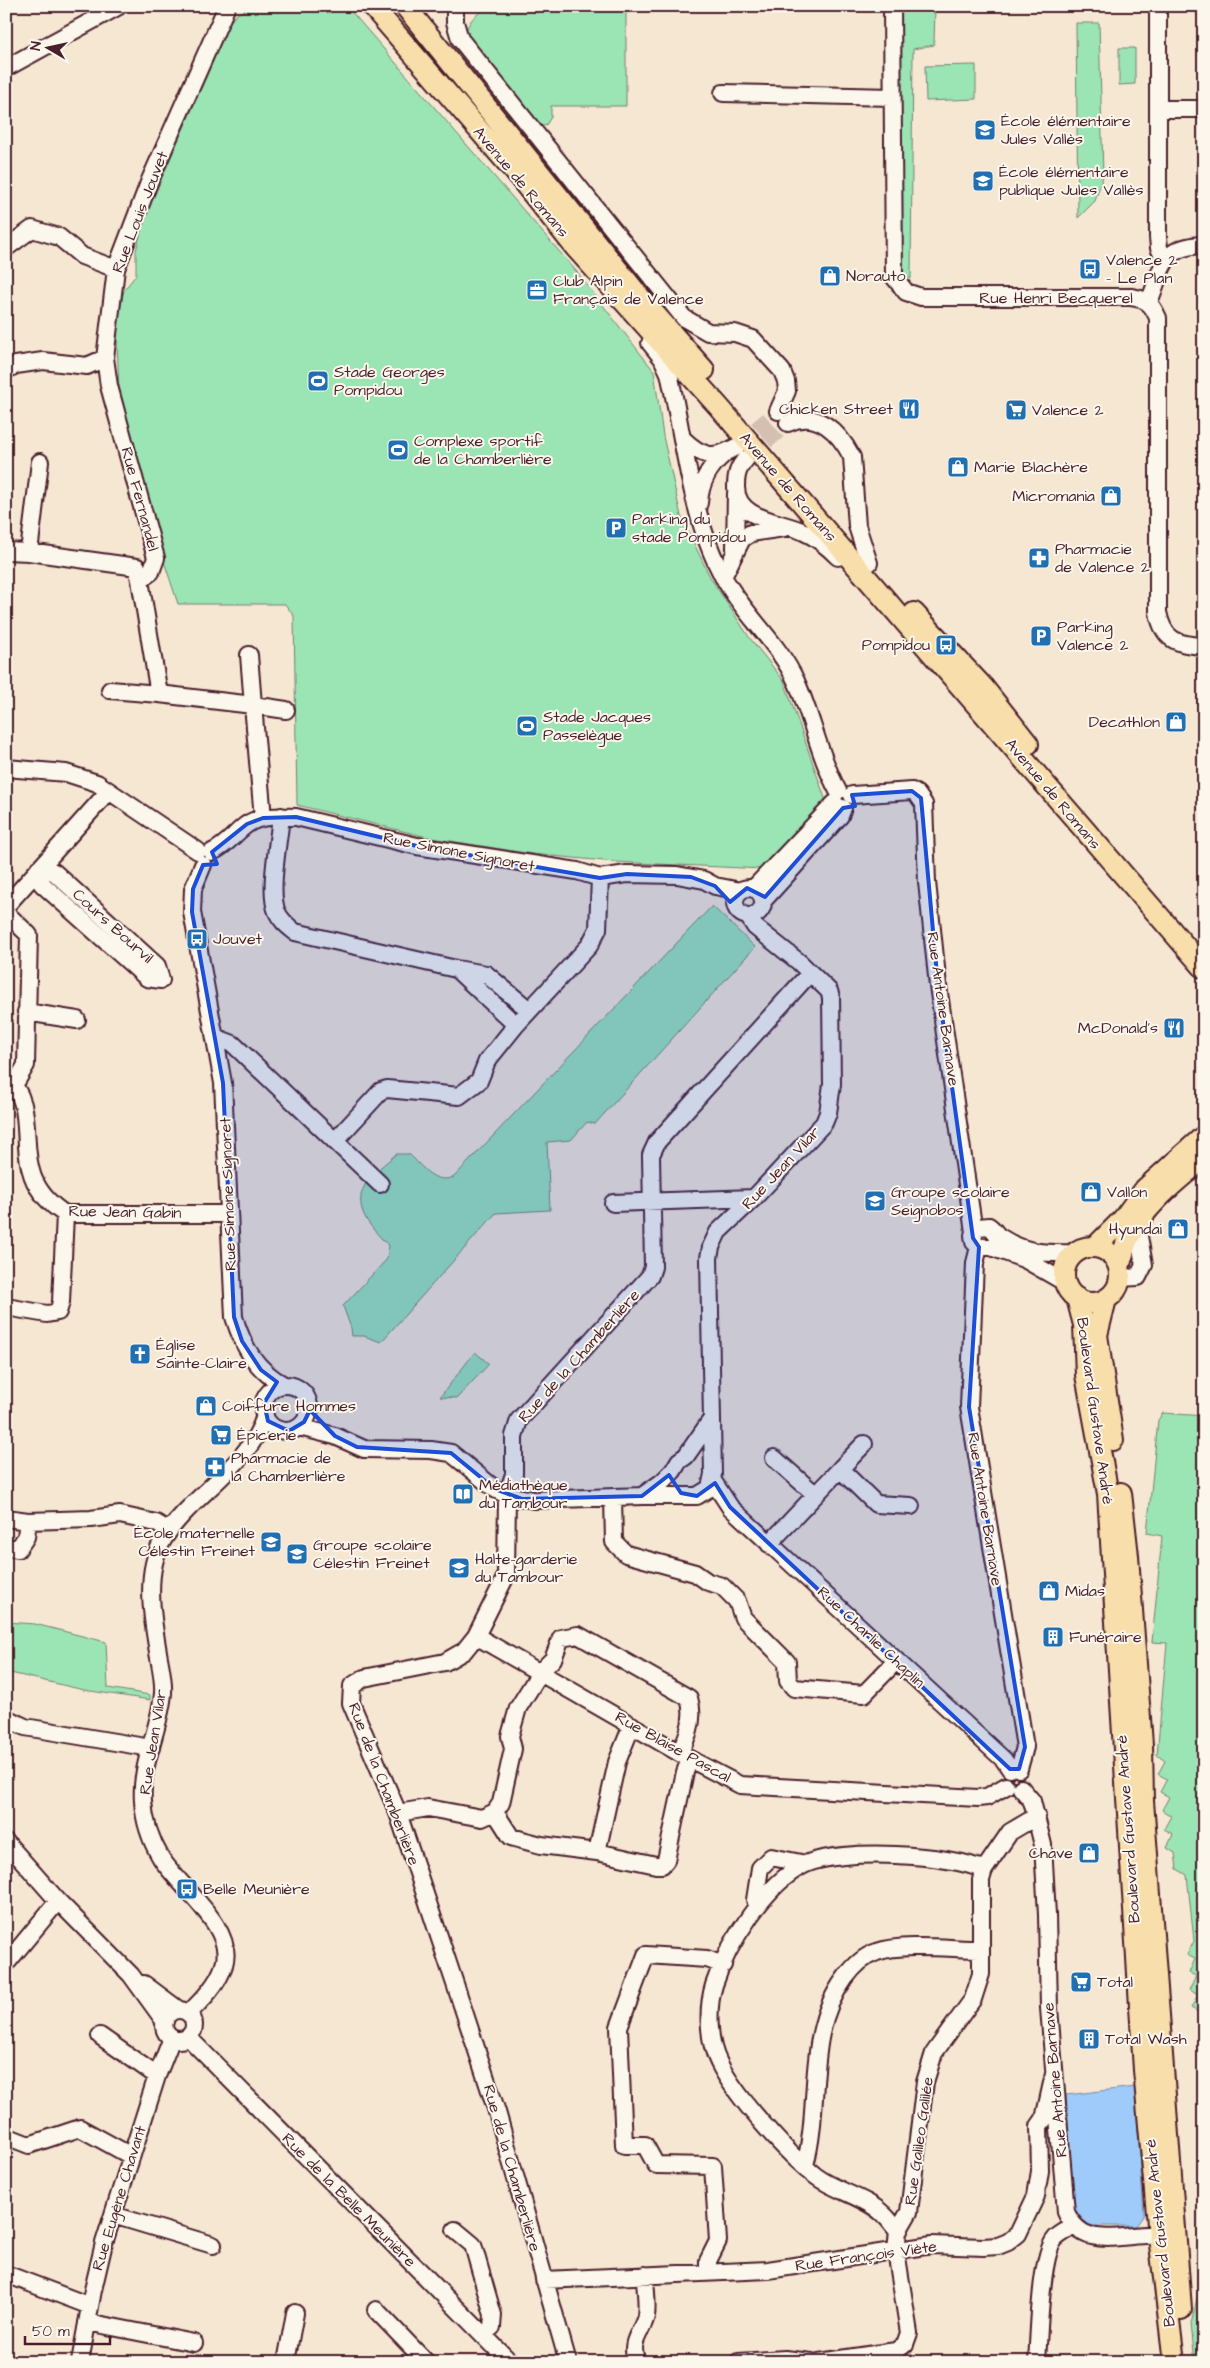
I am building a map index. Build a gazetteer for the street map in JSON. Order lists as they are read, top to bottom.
{
  "streets": {
    "main road": ["Avenue de Romans", "Boulevard Gustave André"],
    "street": [
      "Rue Louis Jouvet",
      "Rue Henri Becquerel",
      "Rue Fernandel",
      "Rue Simone Signoret",
      "Cours Bourvil",
      "Rue Antoine Barnave",
      "Rue Jean Vilar",
      "Rue Jean Gabin",
      "Rue de la Chamberlière",
      "Rue Charlie Chaplin",
      "Rue Blaise Pascal",
      "Rue Galileo Galilée",
      "Rue Eugène Chavant",
      "Rue de la Belle Meunière",
      "Rue François Viète"
    ]
  },
  "crossings": [
    ["Rue Louis Jouvet", "Rue Fernandel"],
    ["Rue Simone Signoret", "Rue Jean Vilar"],
    ["Rue Simone Signoret", "Rue Jean Gabin"],
    ["Rue Antoine Barnave", "Rue Charlie Chaplin"],
    ["Rue Antoine Barnave", "Rue Blaise Pascal"],
    ["Rue Antoine Barnave", "Rue Galileo Galilée"],
    ["Rue Antoine Barnave", "Rue François Viète"],
    ["Rue Jean Vilar", "Rue de la Chamberlière"],
    ["Rue Jean Vilar", "Rue Charlie Chaplin"],
    ["Rue Jean Vilar", "Rue Eugène Chavant"],
    ["Rue Jean Vilar", "Rue de la Belle Meunière"],
    ["Rue de la Chamberlière", "Rue Blaise Pascal"],
    ["Rue de la Chamberlière", "Rue François Viète"],
    ["Rue Eugène Chavant", "Rue de la Belle Meunière"]
  ],
  "places": {
    "school or university": [
      "École élémentaire Jules Vallès",
      "École élémentaire publique Jules Vallès",
      "Groupe scolaire Seignobos",
      "École maternelle Célestin Freinet",
      "Groupe scolaire Célestin Freinet",
      "Halte-garderie du Tambour"
    ],
    "bus stop": [
      "Valence 2 - Le Plan",
      "Pompidou",
      "Jouvet",
      "Belle Meunière"
    ],
    "shop": [
      "Norauto",
      "Marie Blachère",
      "Micromania",
      "Decathlon",
      "Vallon",
      "Hyundai",
      "Coiffure Hommes",
      "Midas",
      "Chave"
    ],
    "office": ["Club Alpin Français de Valence"],
    "sports": ["Stade Georges Pompidou", "Complexe sportif de la Chamberlière", "Stade Jacques Passelègue"],
    "restaurant": ["Chicken Street", "McDonald's"],
    "supermarket": ["Valence 2", "Épicerie", "Total"],
    "parking": ["Parking du stade Pompidou", "Parking Valence 2"],
    "pharmacy": ["Pharmacie de Valence 2", "Pharmacie de la Chamberlière"],
    "church": ["Église Sainte-Claire"],
    "library": ["Médiathèque du Tambour"],
    "building": ["Funéraire", "Total Wash"]
  },
  "scale_bar": "50 m",
  "north": "left"
}
